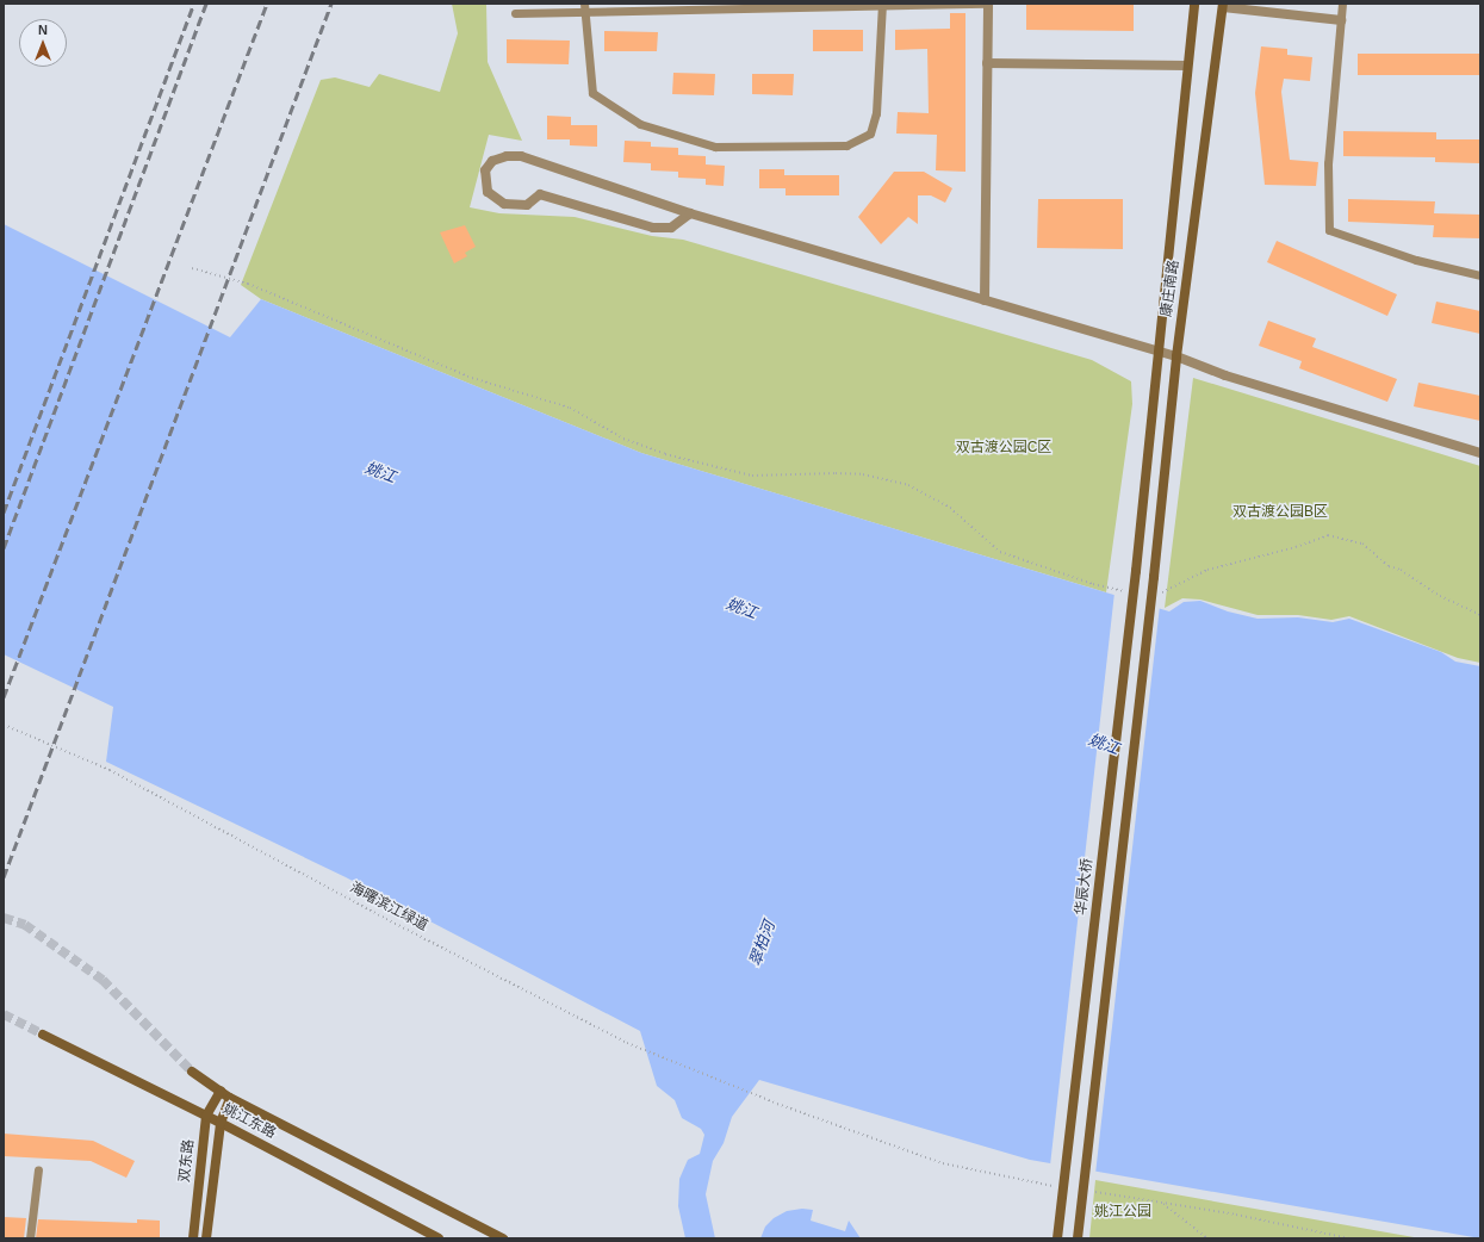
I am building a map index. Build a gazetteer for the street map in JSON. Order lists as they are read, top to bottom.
{
  "streets": {
    "main road": [
      "康庄南路",
      "华辰大桥",
      "姚江东路",
      "双东路"
    ],
    "path": ["海曙滨江绿道"]
  },
  "crossings": [
    ["康庄南路", "华辰大桥"],
    ["姚江东路", "双东路"]
  ],
  "water": ["姚江", "翠柏河"],
  "parks": ["双古渡公园C区", "双古渡公园B区", "姚江公园"],
  "north": "top"
}
